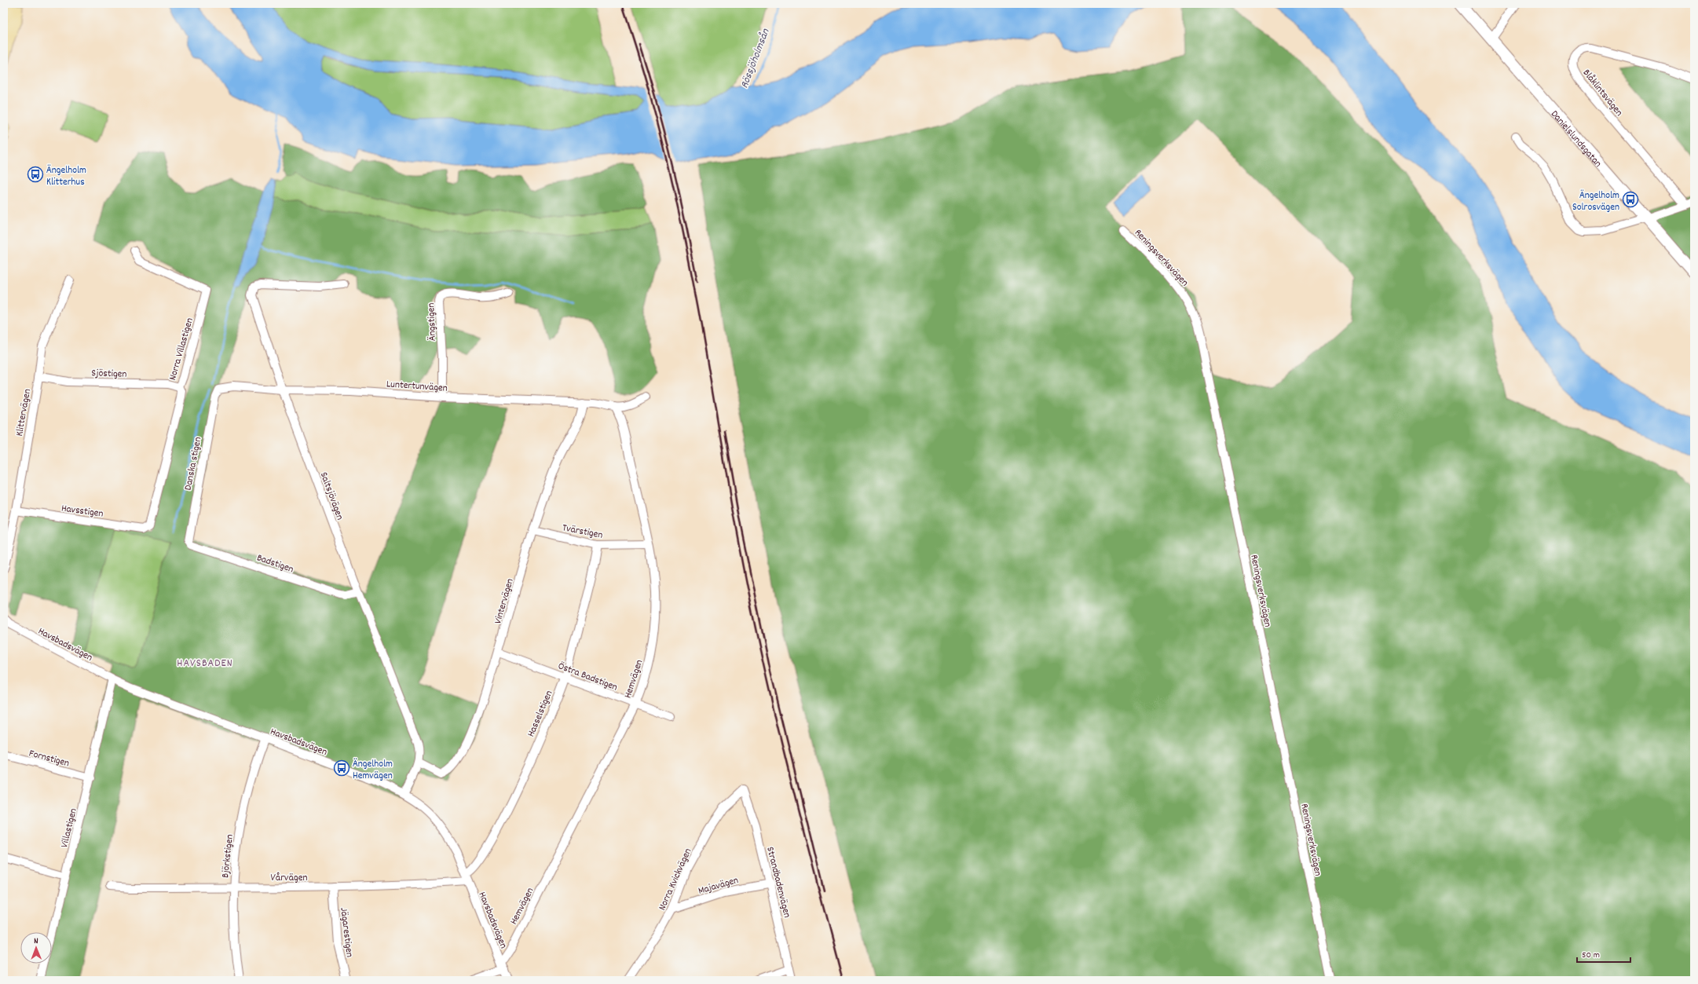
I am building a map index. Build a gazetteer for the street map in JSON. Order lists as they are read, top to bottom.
{
  "streets": {
    "street": [
      "Blåklintsvägen",
      "Danielslundsgatan",
      "Reningsverksvägen",
      "Ängstigen",
      "Norra Villastigen",
      "Sjöstigen",
      "Luntertunvägen",
      "Klittervägen",
      "Danska stigen",
      "Saltsjövägen",
      "Havsstigen",
      "Tvärstigen",
      "Badstigen",
      "Vintervägen",
      "Havsbadsvägen",
      "Östra Badstigen",
      "Hemvägen",
      "Hasselstigen",
      "Fornstigen",
      "Villastigen",
      "Björkstigen",
      "Vårvägen",
      "Norra Kvickvägen",
      "Strandbadenvägen",
      "Majavägen",
      "Jägarestigen"
    ]
  },
  "crossings": [
    ["Ängstigen", "Luntertunvägen"],
    ["Norra Villastigen", "Sjöstigen"],
    ["Norra Villastigen", "Havsstigen"],
    ["Sjöstigen", "Klittervägen"],
    ["Luntertunvägen", "Danska stigen"],
    ["Luntertunvägen", "Saltsjövägen"],
    ["Luntertunvägen", "Vintervägen"],
    ["Luntertunvägen", "Hemvägen"],
    ["Klittervägen", "Havsstigen"],
    ["Danska stigen", "Badstigen"],
    ["Saltsjövägen", "Badstigen"],
    ["Saltsjövägen", "Vintervägen"],
    ["Saltsjövägen", "Havsbadsvägen"],
    ["Tvärstigen", "Vintervägen"],
    ["Tvärstigen", "Hemvägen"],
    ["Tvärstigen", "Hasselstigen"],
    ["Vintervägen", "Östra Badstigen"],
    ["Havsbadsvägen", "Hemvägen"],
    ["Havsbadsvägen", "Hasselstigen"],
    ["Havsbadsvägen", "Villastigen"],
    ["Havsbadsvägen", "Björkstigen"],
    ["Havsbadsvägen", "Vårvägen"],
    ["Östra Badstigen", "Hemvägen"],
    ["Östra Badstigen", "Hasselstigen"],
    ["Hasselstigen", "Vårvägen"],
    ["Fornstigen", "Villastigen"],
    ["Björkstigen", "Vårvägen"],
    ["Vårvägen", "Jägarestigen"],
    ["Norra Kvickvägen", "Strandbadenvägen"],
    ["Norra Kvickvägen", "Majavägen"],
    ["Strandbadenvägen", "Majavägen"]
  ],
  "districts": ["HAVSBADEN"],
  "water": ["Rössjöholmsån"],
  "places": {
    "bus stop": ["Ängelholm Klitterhus", "Ängelholm Solrosvägen", "Ängelholm Hemvägen"]
  },
  "scale_bar": "50 m",
  "north": "top"
}
